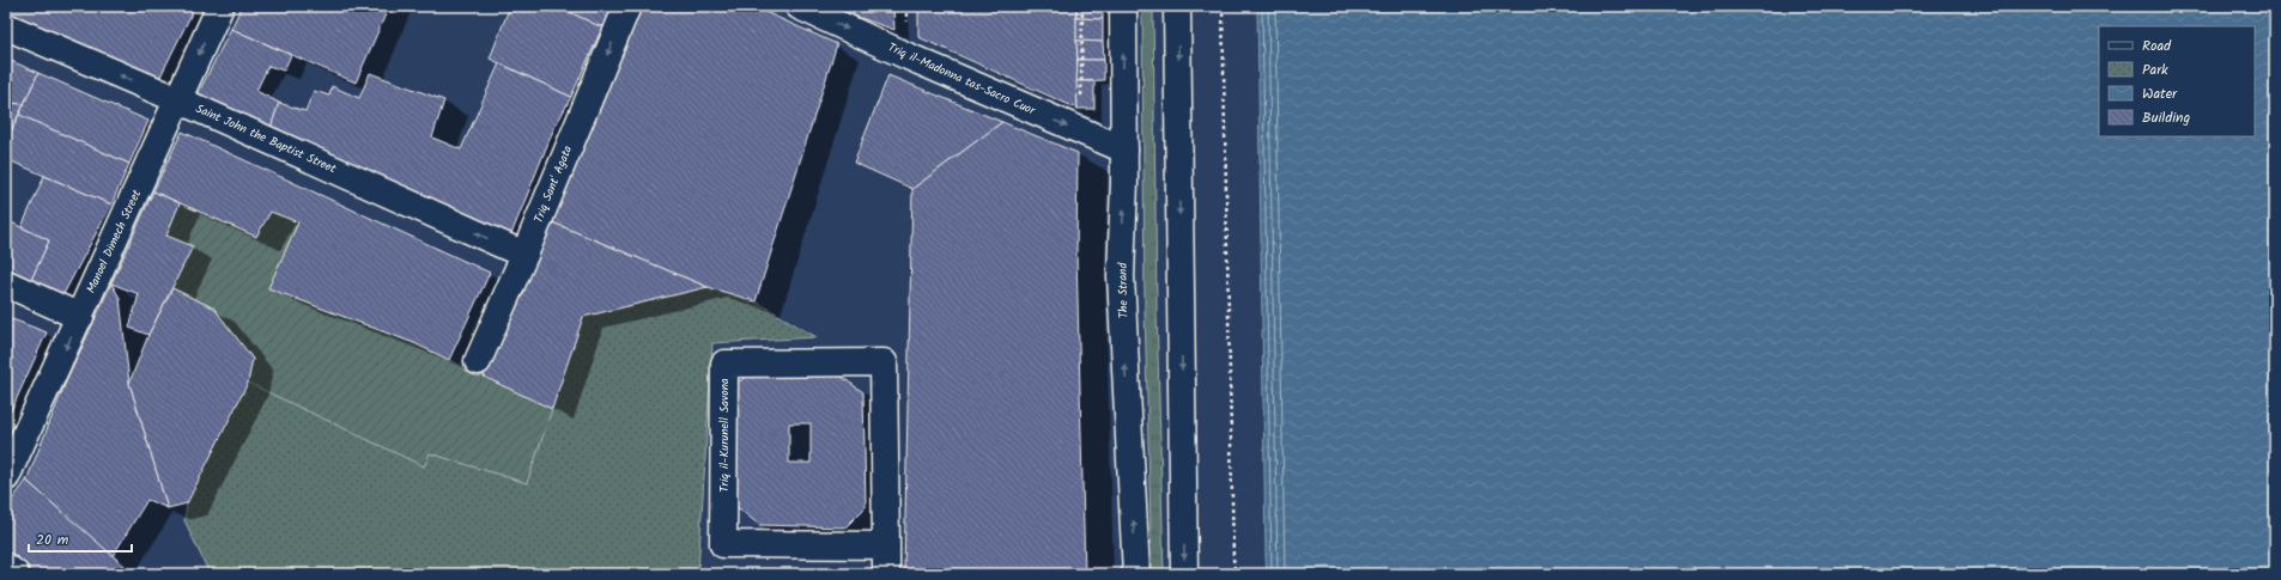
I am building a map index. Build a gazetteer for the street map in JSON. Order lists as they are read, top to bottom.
{
  "streets": {
    "street": [
      "Triq il-Madonna tas-Sacro Cuor",
      "Saint John the Baptist Street",
      "Triq Sant' Agata",
      "Manoel Dimech Street",
      "The Strand",
      "Triq il-Kurunell Savona"
    ]
  },
  "crossings": [
    ["Triq il-Madonna tas-Sacro Cuor", "The Strand"],
    ["Saint John the Baptist Street", "Triq Sant' Agata"],
    ["Saint John the Baptist Street", "Manoel Dimech Street"]
  ],
  "one_way": [
    "Triq il-Madonna tas-Sacro Cuor",
    "Saint John the Baptist Street",
    "Triq Sant' Agata",
    "Manoel Dimech Street"
  ],
  "legend": [
    "Road",
    "Park",
    "Water",
    "Building"
  ],
  "scale_bar": "20 m"
}
